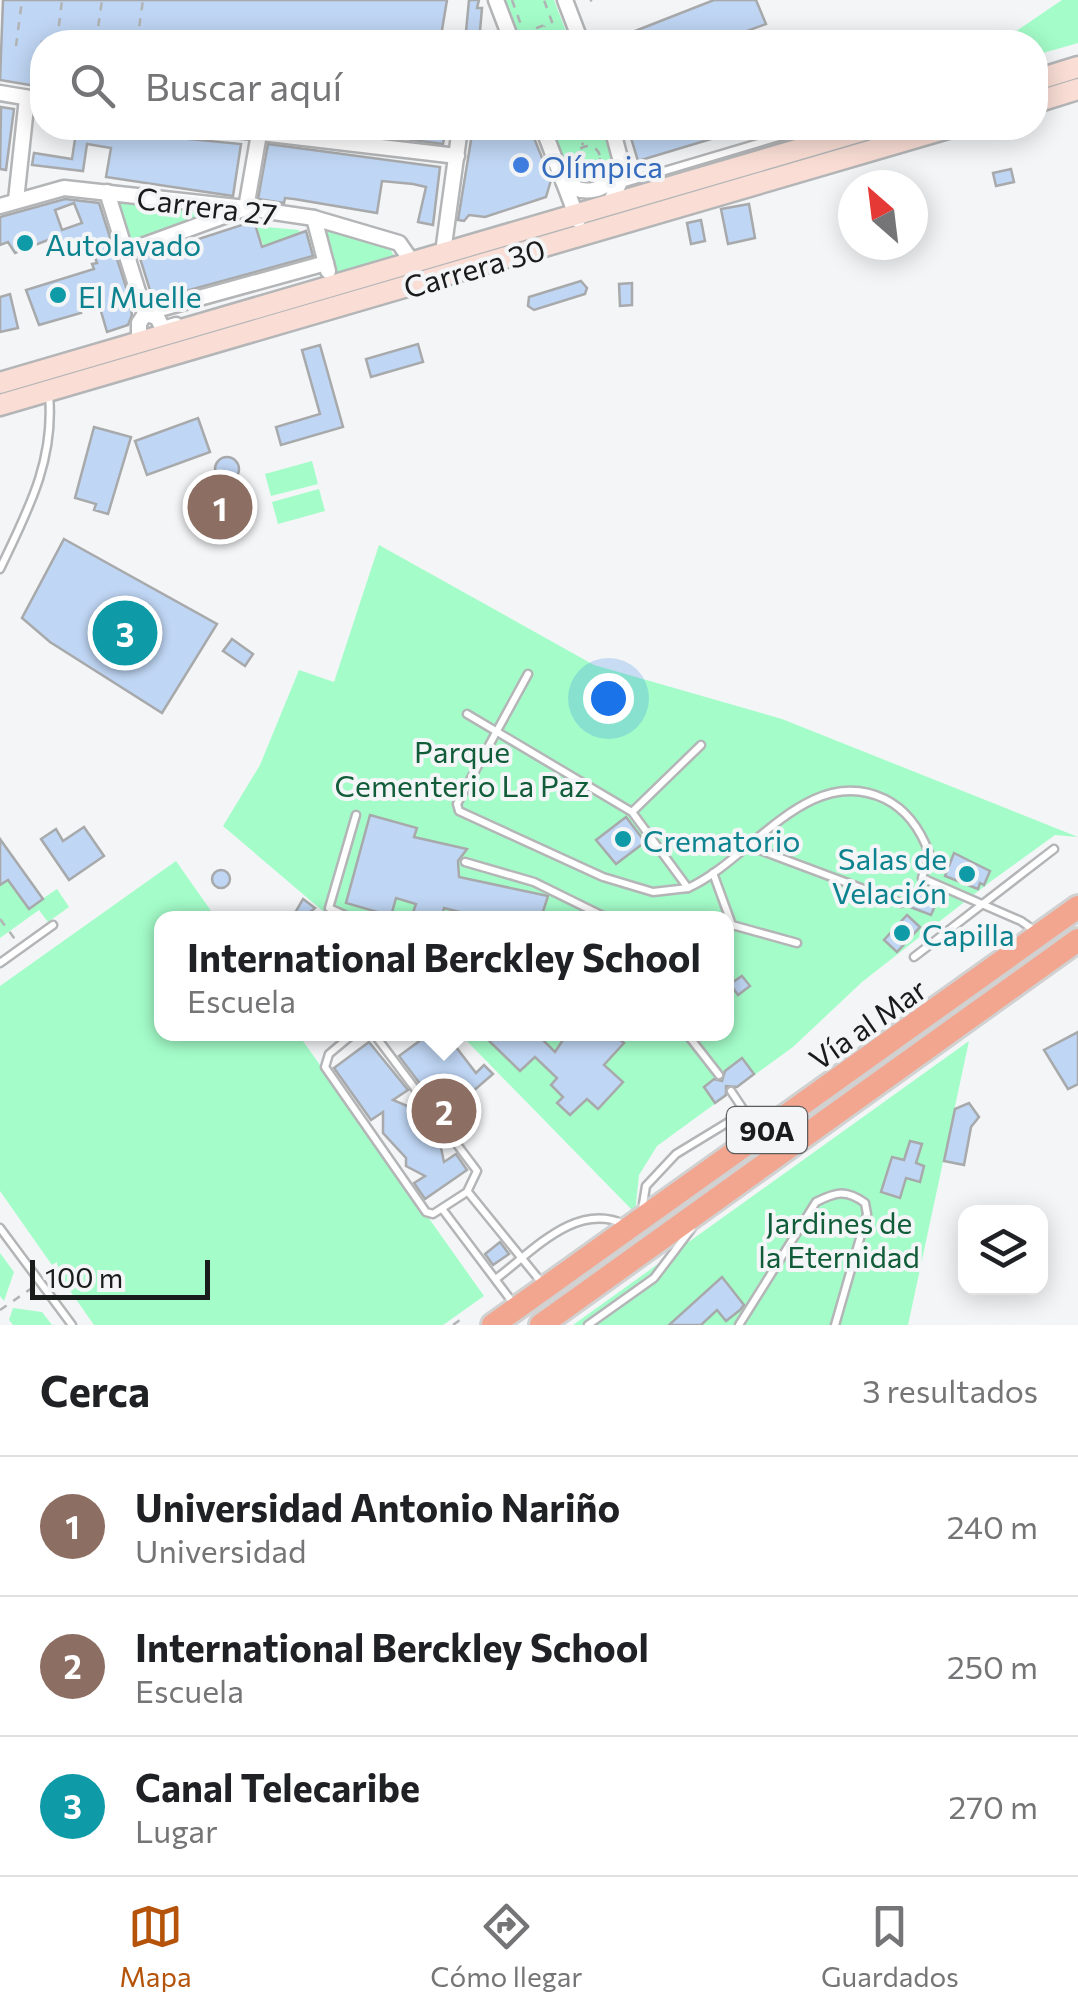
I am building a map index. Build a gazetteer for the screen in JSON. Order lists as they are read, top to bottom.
{
  "streets": {
    "highway": ["Vía al Mar", "90A"],
    "main road": ["Carrera 30"],
    "street": ["Carrera 27"]
  },
  "parks": ["Parque Cementerio La Paz", "Jardines de la Eternidad"],
  "places": [
    "Olímpica",
    "Autolavado",
    "El Muelle",
    "Crematorio",
    "Salas de Velación",
    "Capilla"
  ],
  "scale_bar": "100 m",
  "north": "top left",
  "page": {
    "search": "Buscar aquí",
    "pins": ["1", "3", "2"],
    "popup": ["International Berckley School", "Escuela"],
    "scale": "100 m",
    "heading": ["Cerca", "3 resultados"],
    "list": [
      {
        "mark": "1",
        "name": "Universidad Antonio Nariño",
        "note": "Universidad",
        "value": "240 m"
      },
      {
        "mark": "2",
        "name": "International Berckley School",
        "note": "Escuela",
        "value": "250 m"
      },
      {
        "mark": "3",
        "name": "Canal Telecaribe",
        "note": "Lugar",
        "value": "270 m"
      }
    ],
    "nav": ["Mapa", "Cómo llegar", "Guardados"]
  }
}
